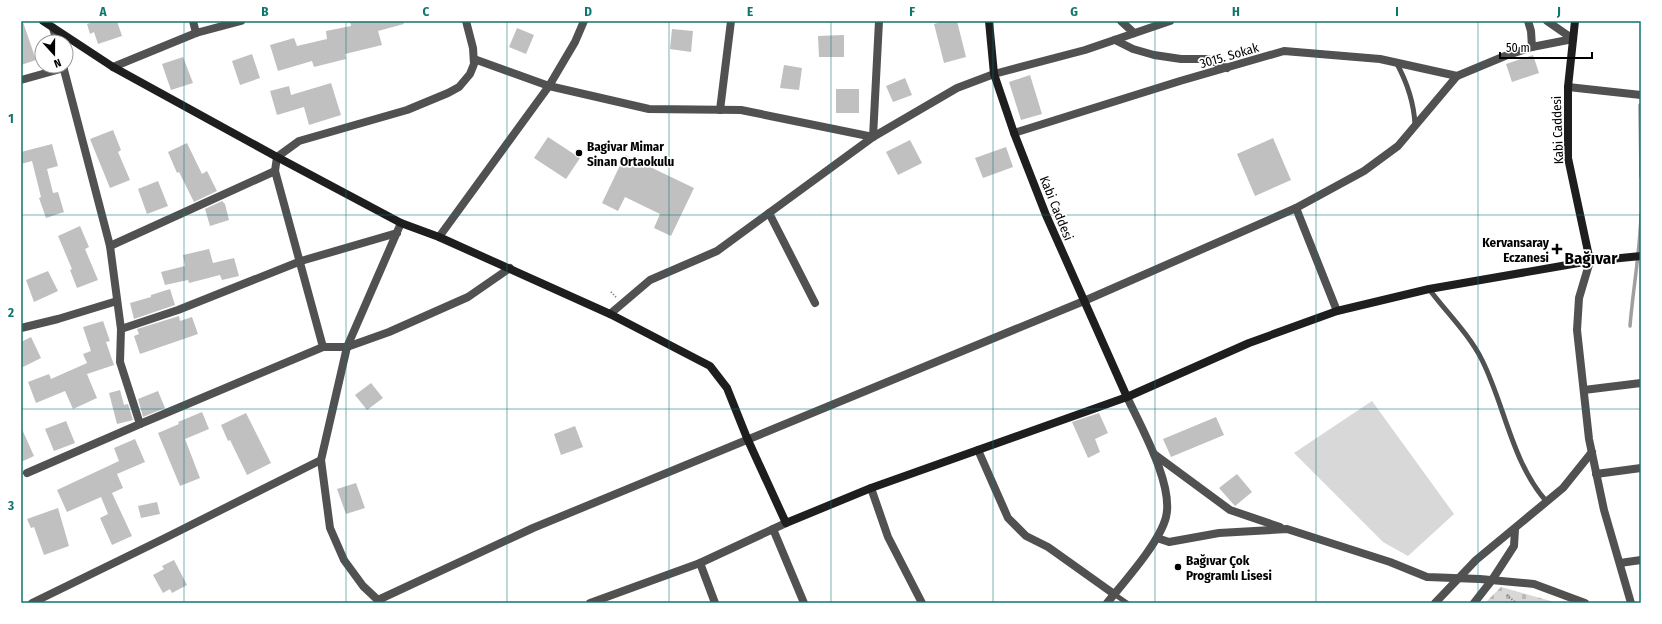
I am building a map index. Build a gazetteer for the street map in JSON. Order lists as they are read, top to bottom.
{
  "streets": {
    "street": ["3015. Sokak", "Kabi Caddesi"]
  },
  "crossings": [
    ["3015. Sokak", "Kabi Caddesi"]
  ],
  "districts": ["Bağıvar"],
  "places": {
    "other": ["Bagivar Mimar Sinan Ortaokulu", "Bağıvar Çok Programlı Lisesi"],
    "health": ["Kervansaray Eczanesi"]
  },
  "scale_bar": "50 m",
  "north": "bottom",
  "grid": {
    "columns": [
      "A",
      "B",
      "C",
      "D",
      "E",
      "F",
      "G",
      "H",
      "I",
      "J"
    ],
    "rows": ["1", "2", "3"]
  }
}
